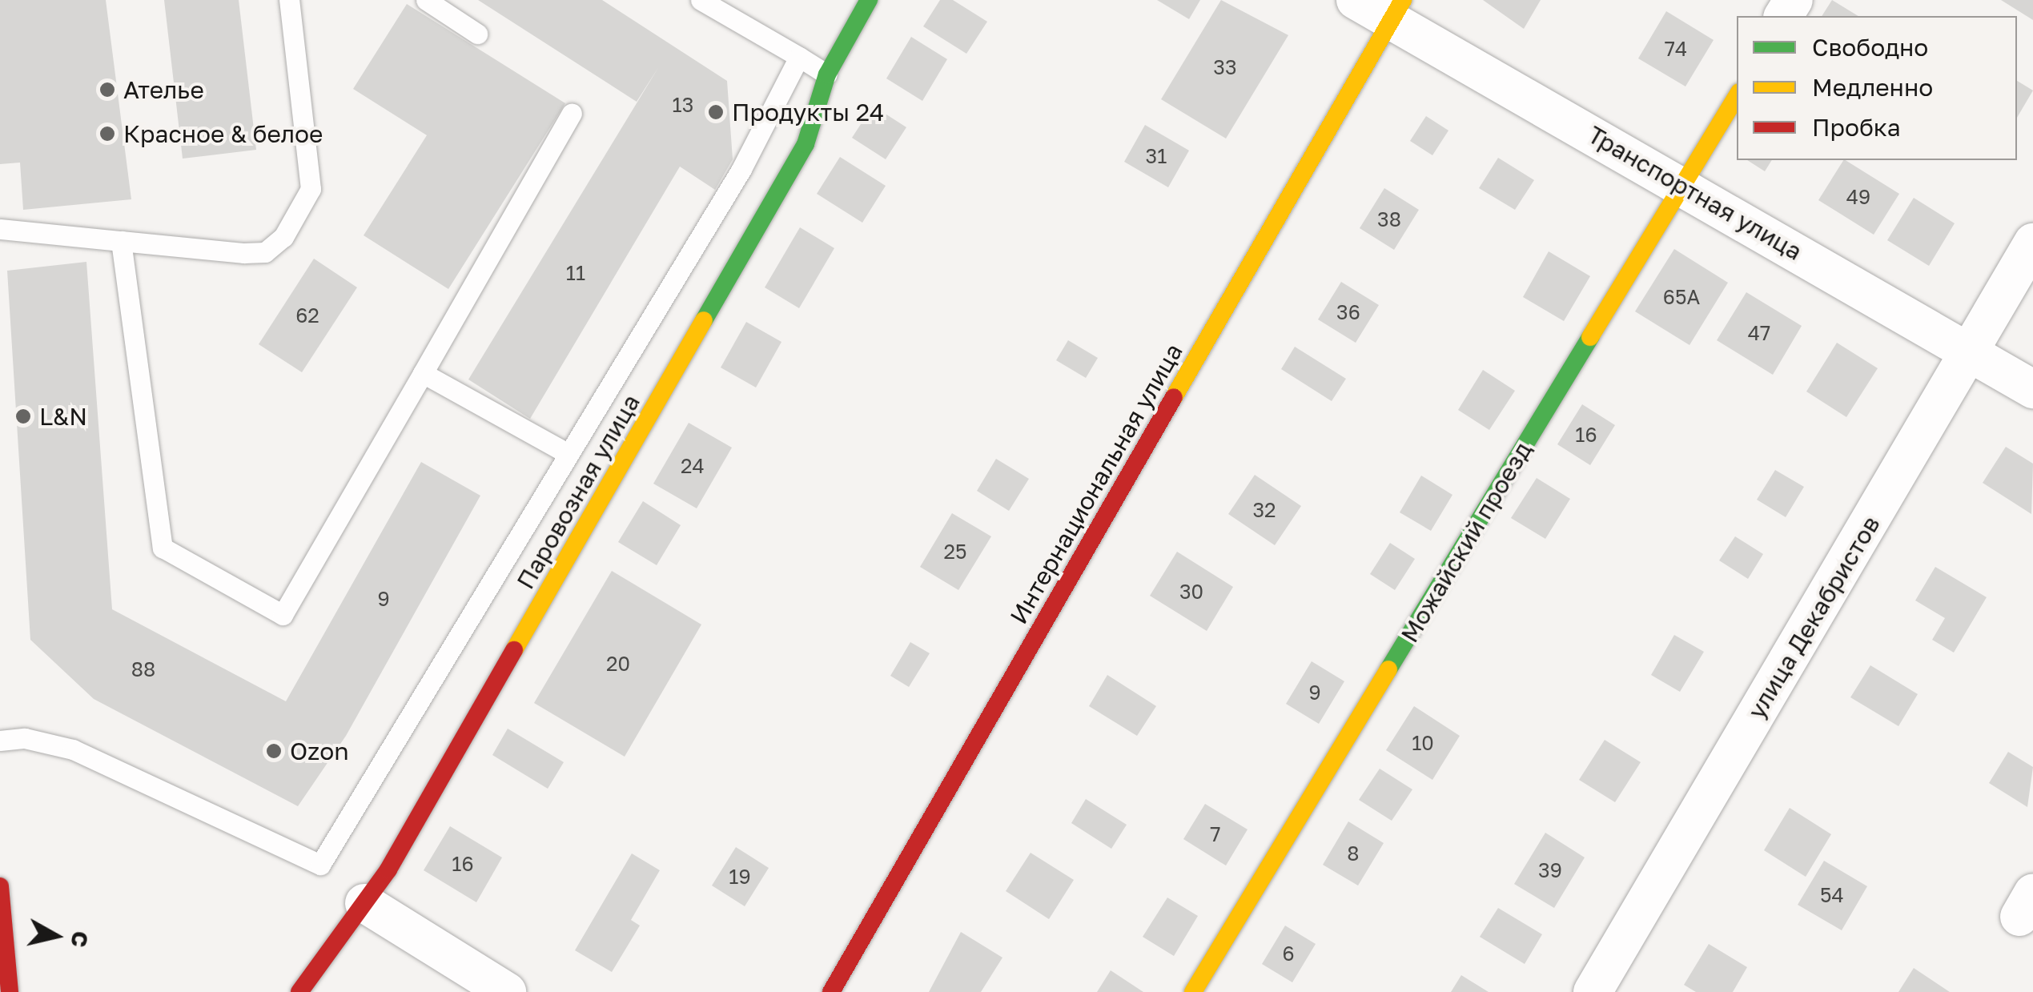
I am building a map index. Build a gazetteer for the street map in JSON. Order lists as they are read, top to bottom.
{
  "streets": {
    "street": [
      "Транспортная улица",
      "Интернациональная улица",
      "Паровозная улица",
      "Можайский проезд",
      "улица Декабристов"
    ]
  },
  "crossings": [
    ["Транспортная улица", "Интернациональная улица"],
    ["Транспортная улица", "Можайский проезд"],
    ["Транспортная улица", "улица Декабристов"]
  ],
  "places": [
    "Ателье",
    "Продукты 24",
    "Красное & белое",
    "L&N",
    "Ozon"
  ],
  "house_numbers": [
    "74",
    "33",
    "13",
    "31",
    "49",
    "38",
    "11",
    "65А",
    "36",
    "62",
    "47",
    "16",
    "24",
    "32",
    "25",
    "30",
    "9",
    "20",
    "88",
    "9",
    "10",
    "7",
    "8",
    "16",
    "39",
    "19",
    "54",
    "6"
  ],
  "legend": ["Свободно", "Медленно", "Пробка"],
  "north": "right"
}
